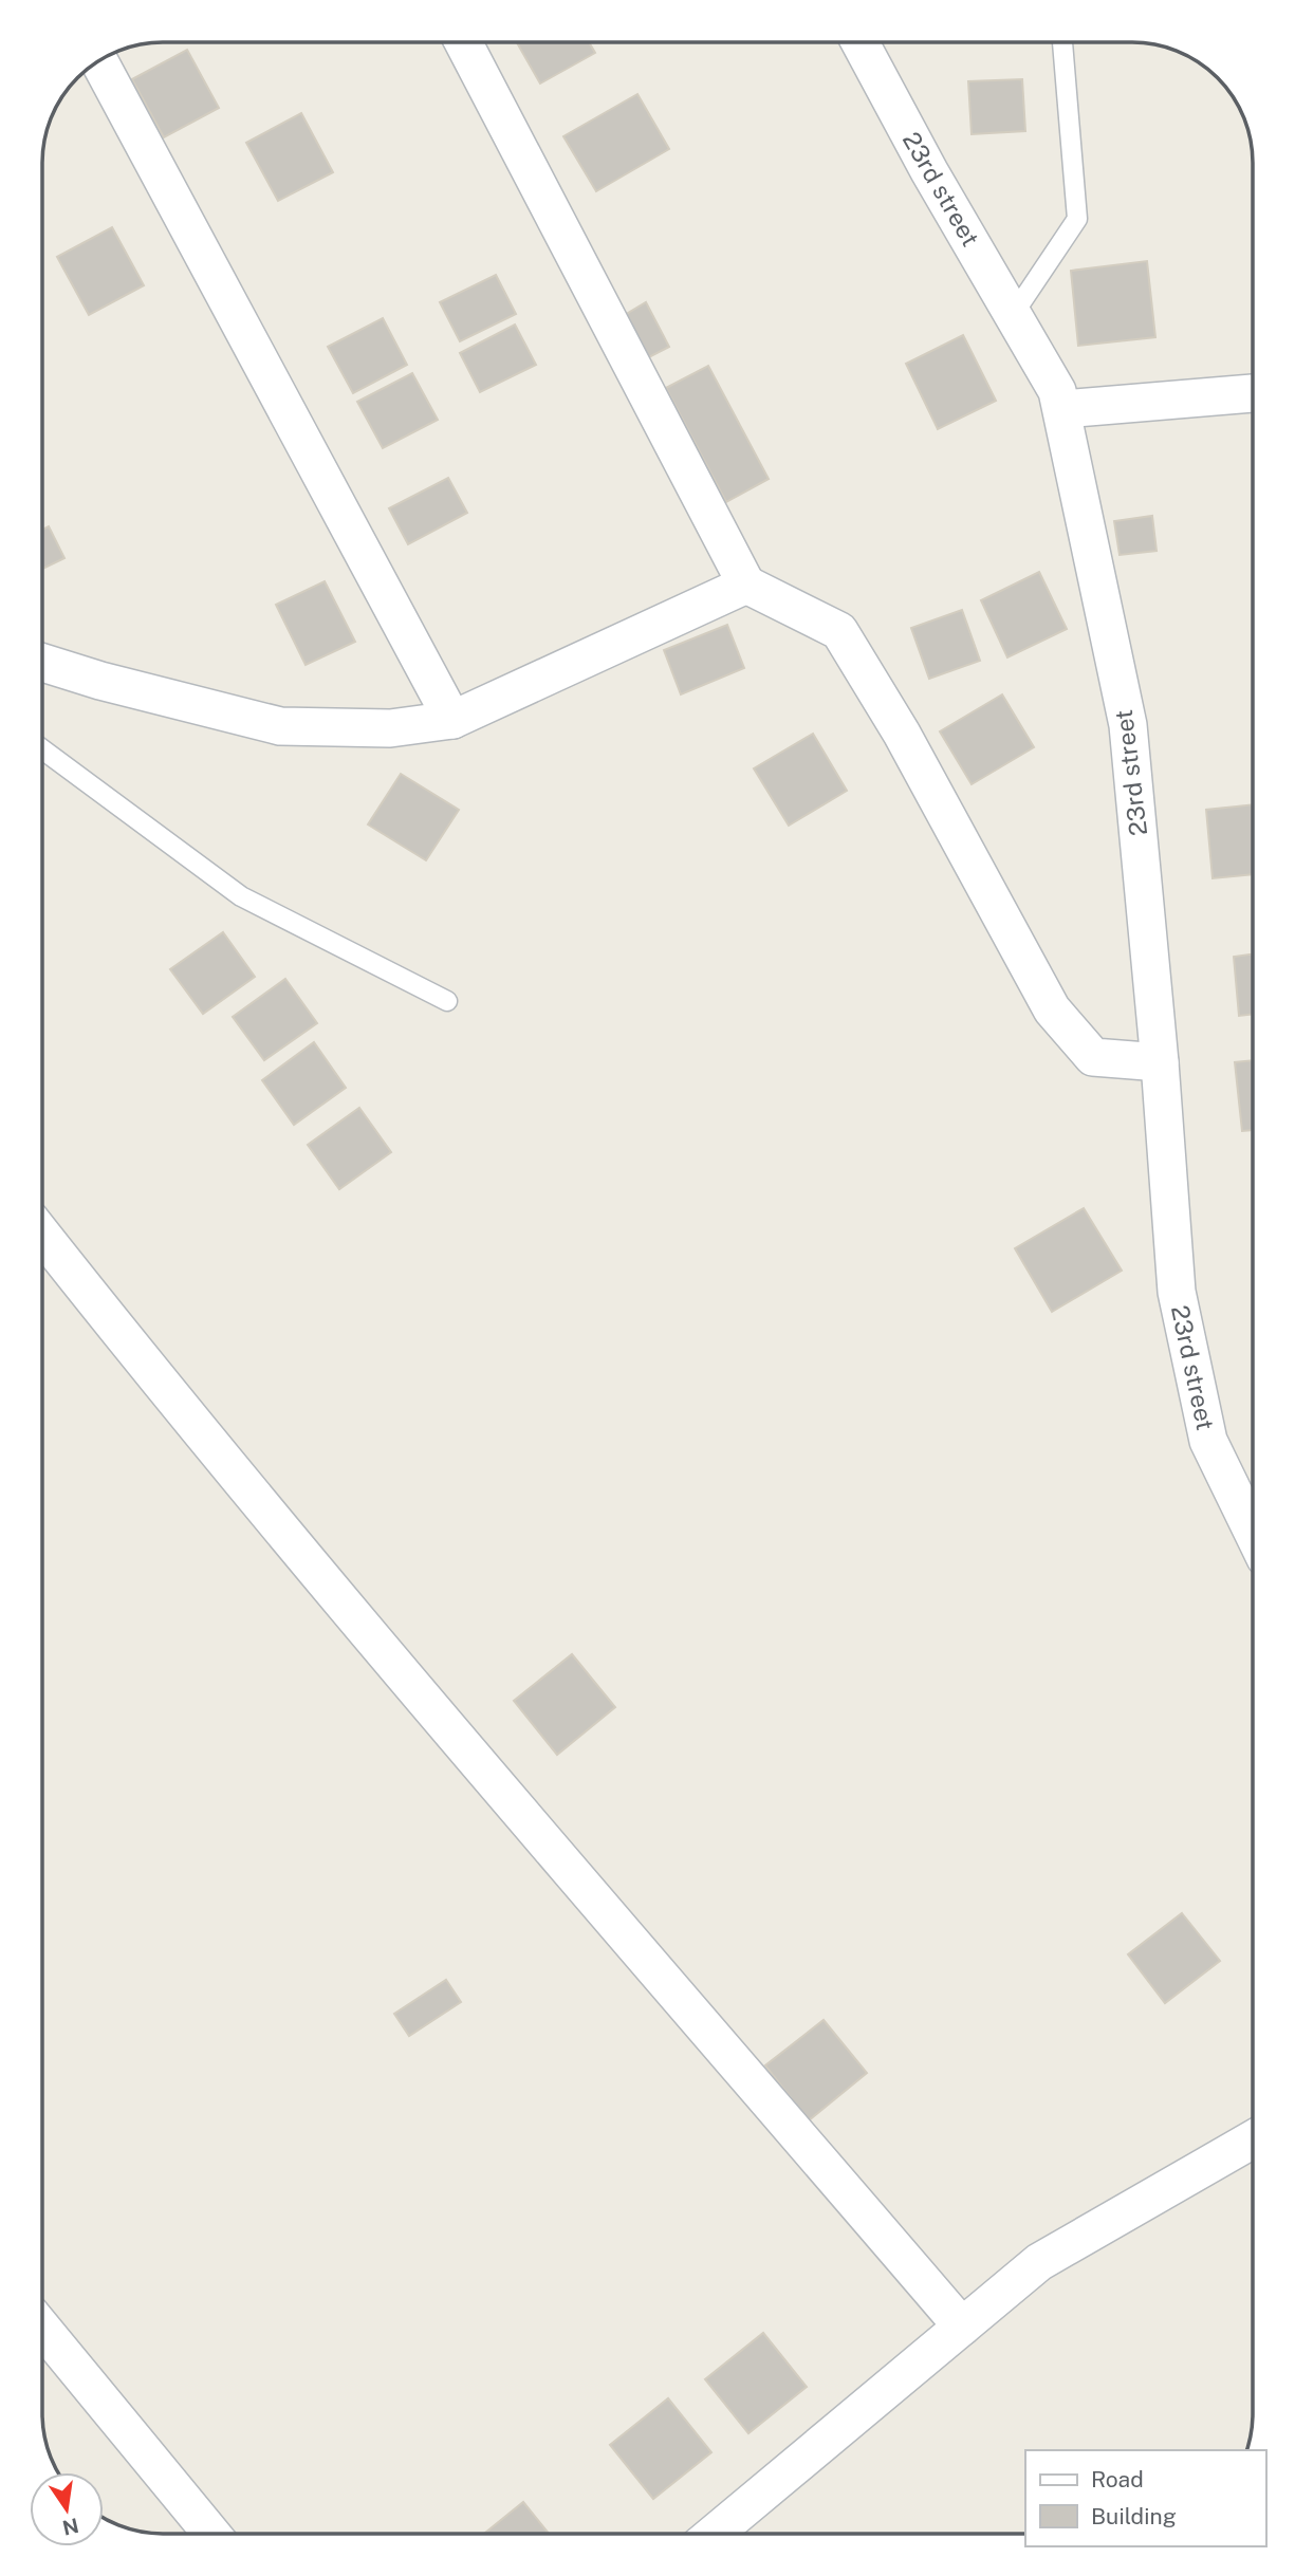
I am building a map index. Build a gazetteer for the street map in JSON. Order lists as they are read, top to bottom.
{
  "streets": {
    "street": ["23rd street"]
  },
  "legend": ["Road", "Building"],
  "north": "bottom"
}
